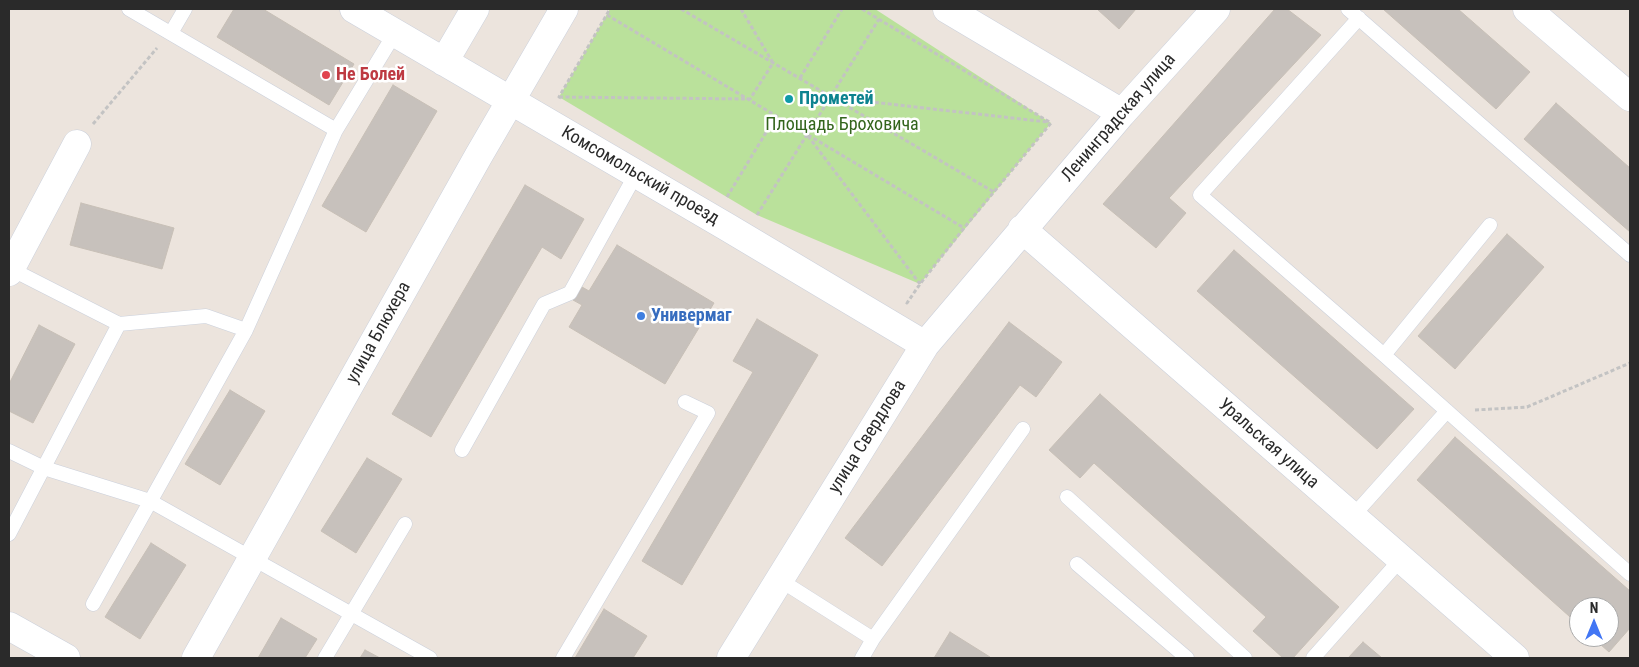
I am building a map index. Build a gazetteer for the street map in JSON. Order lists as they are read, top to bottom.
{
  "streets": {
    "street": [
      "Ленинградская улица",
      "Комсомольский проезд",
      "улица Блюхера",
      "улица Свердлова",
      "Уральская улица"
    ]
  },
  "crossings": [
    ["Ленинградская улица", "улица Свердлова"],
    ["Ленинградская улица", "Уральская улица"],
    ["Комсомольский проезд", "улица Блюхера"],
    ["Комсомольский проезд", "улица Свердлова"],
    ["улица Свердлова", "Уральская улица"]
  ],
  "parks": ["Площадь Броховича"],
  "places": ["Не Болей", "Прометей", "Универмаг"],
  "north": "top"
}
